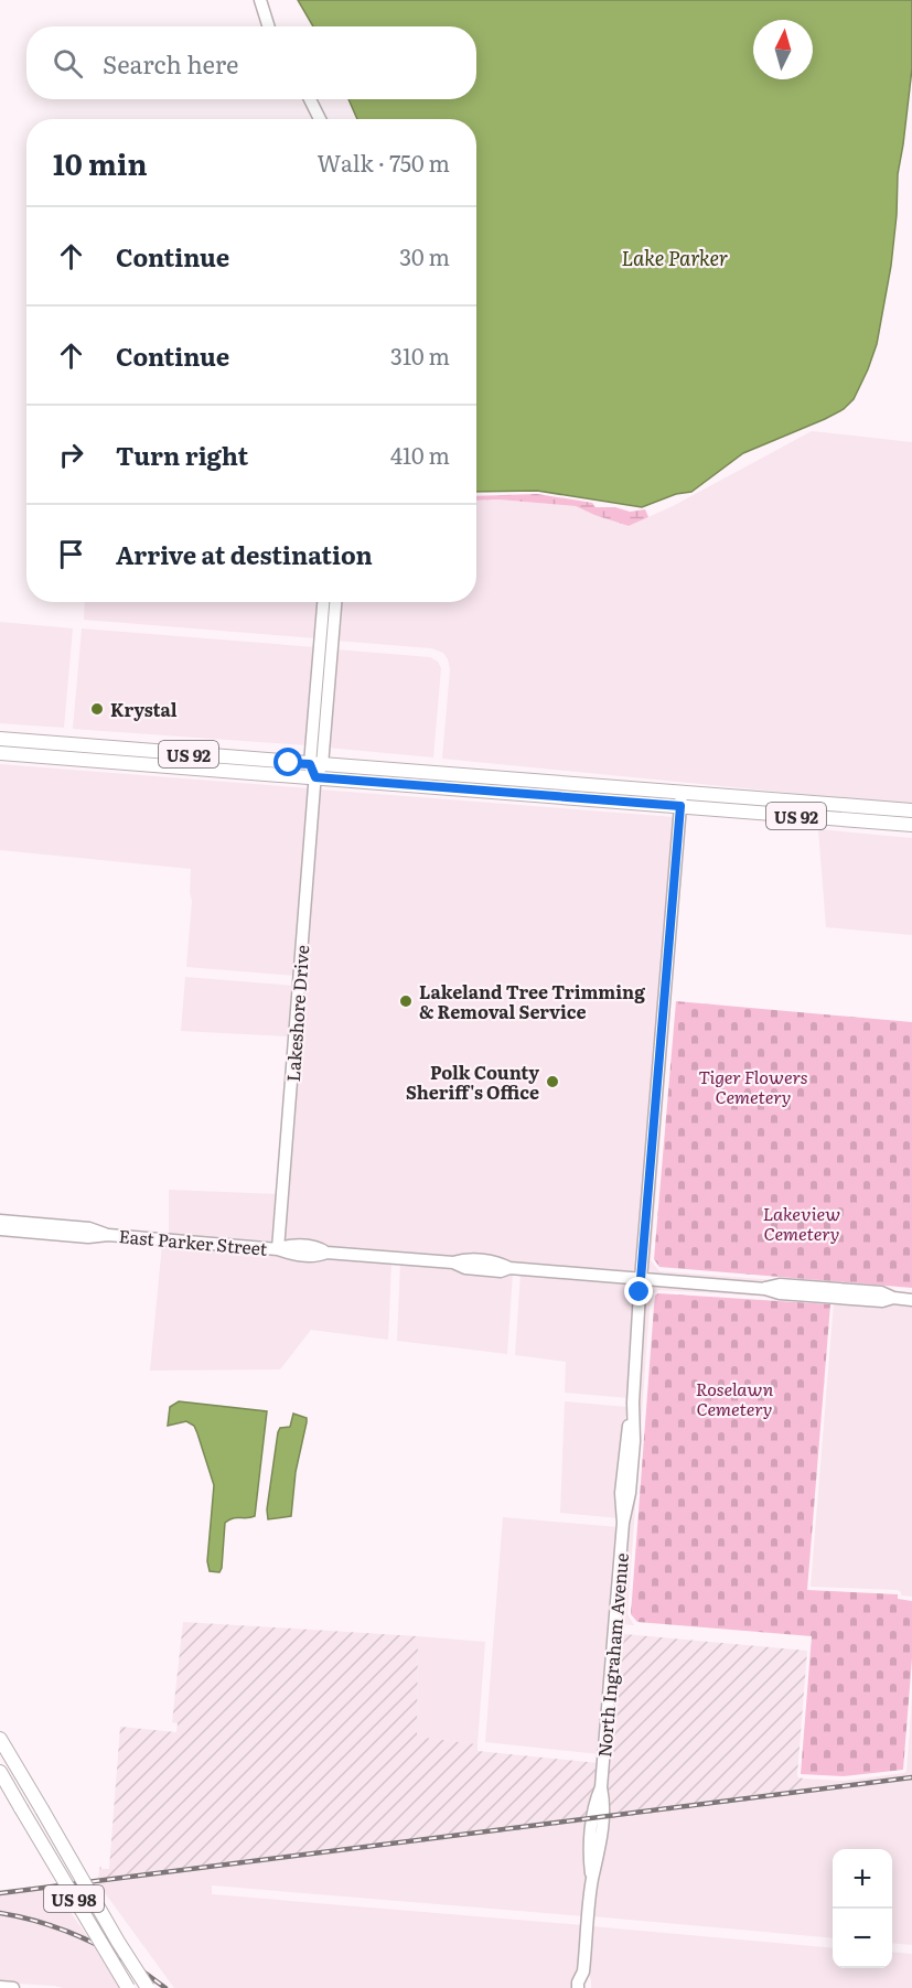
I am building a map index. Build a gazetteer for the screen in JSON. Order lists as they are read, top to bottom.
{
  "streets": {
    "main road": ["US 92", "US 98"],
    "street": ["Lakeshore Drive", "East Parker Street", "North Ingraham Avenue"]
  },
  "crossings": [
    ["US 92", "Lakeshore Drive"],
    ["US 92", "North Ingraham Avenue"],
    ["Lakeshore Drive", "East Parker Street"],
    ["East Parker Street", "North Ingraham Avenue"]
  ],
  "water": ["Lake Parker"],
  "parks": ["Tiger Flowers Cemetery", "Lakeview Cemetery", "Roselawn Cemetery"],
  "places": ["Krystal", "Lakeland Tree Trimming & Removal Service", "Polk County Sheriff's Office"],
  "north": "top",
  "page": {
    "search": "Search here",
    "heading": ["10 min", "Walk · 750 m"],
    "list": [
      ["Continue", "30 m"],
      ["Continue", "310 m"],
      ["Turn right", "410 m"],
      "Arrive at destination"
    ],
    "map_buttons": ["+", "−"]
  }
}
